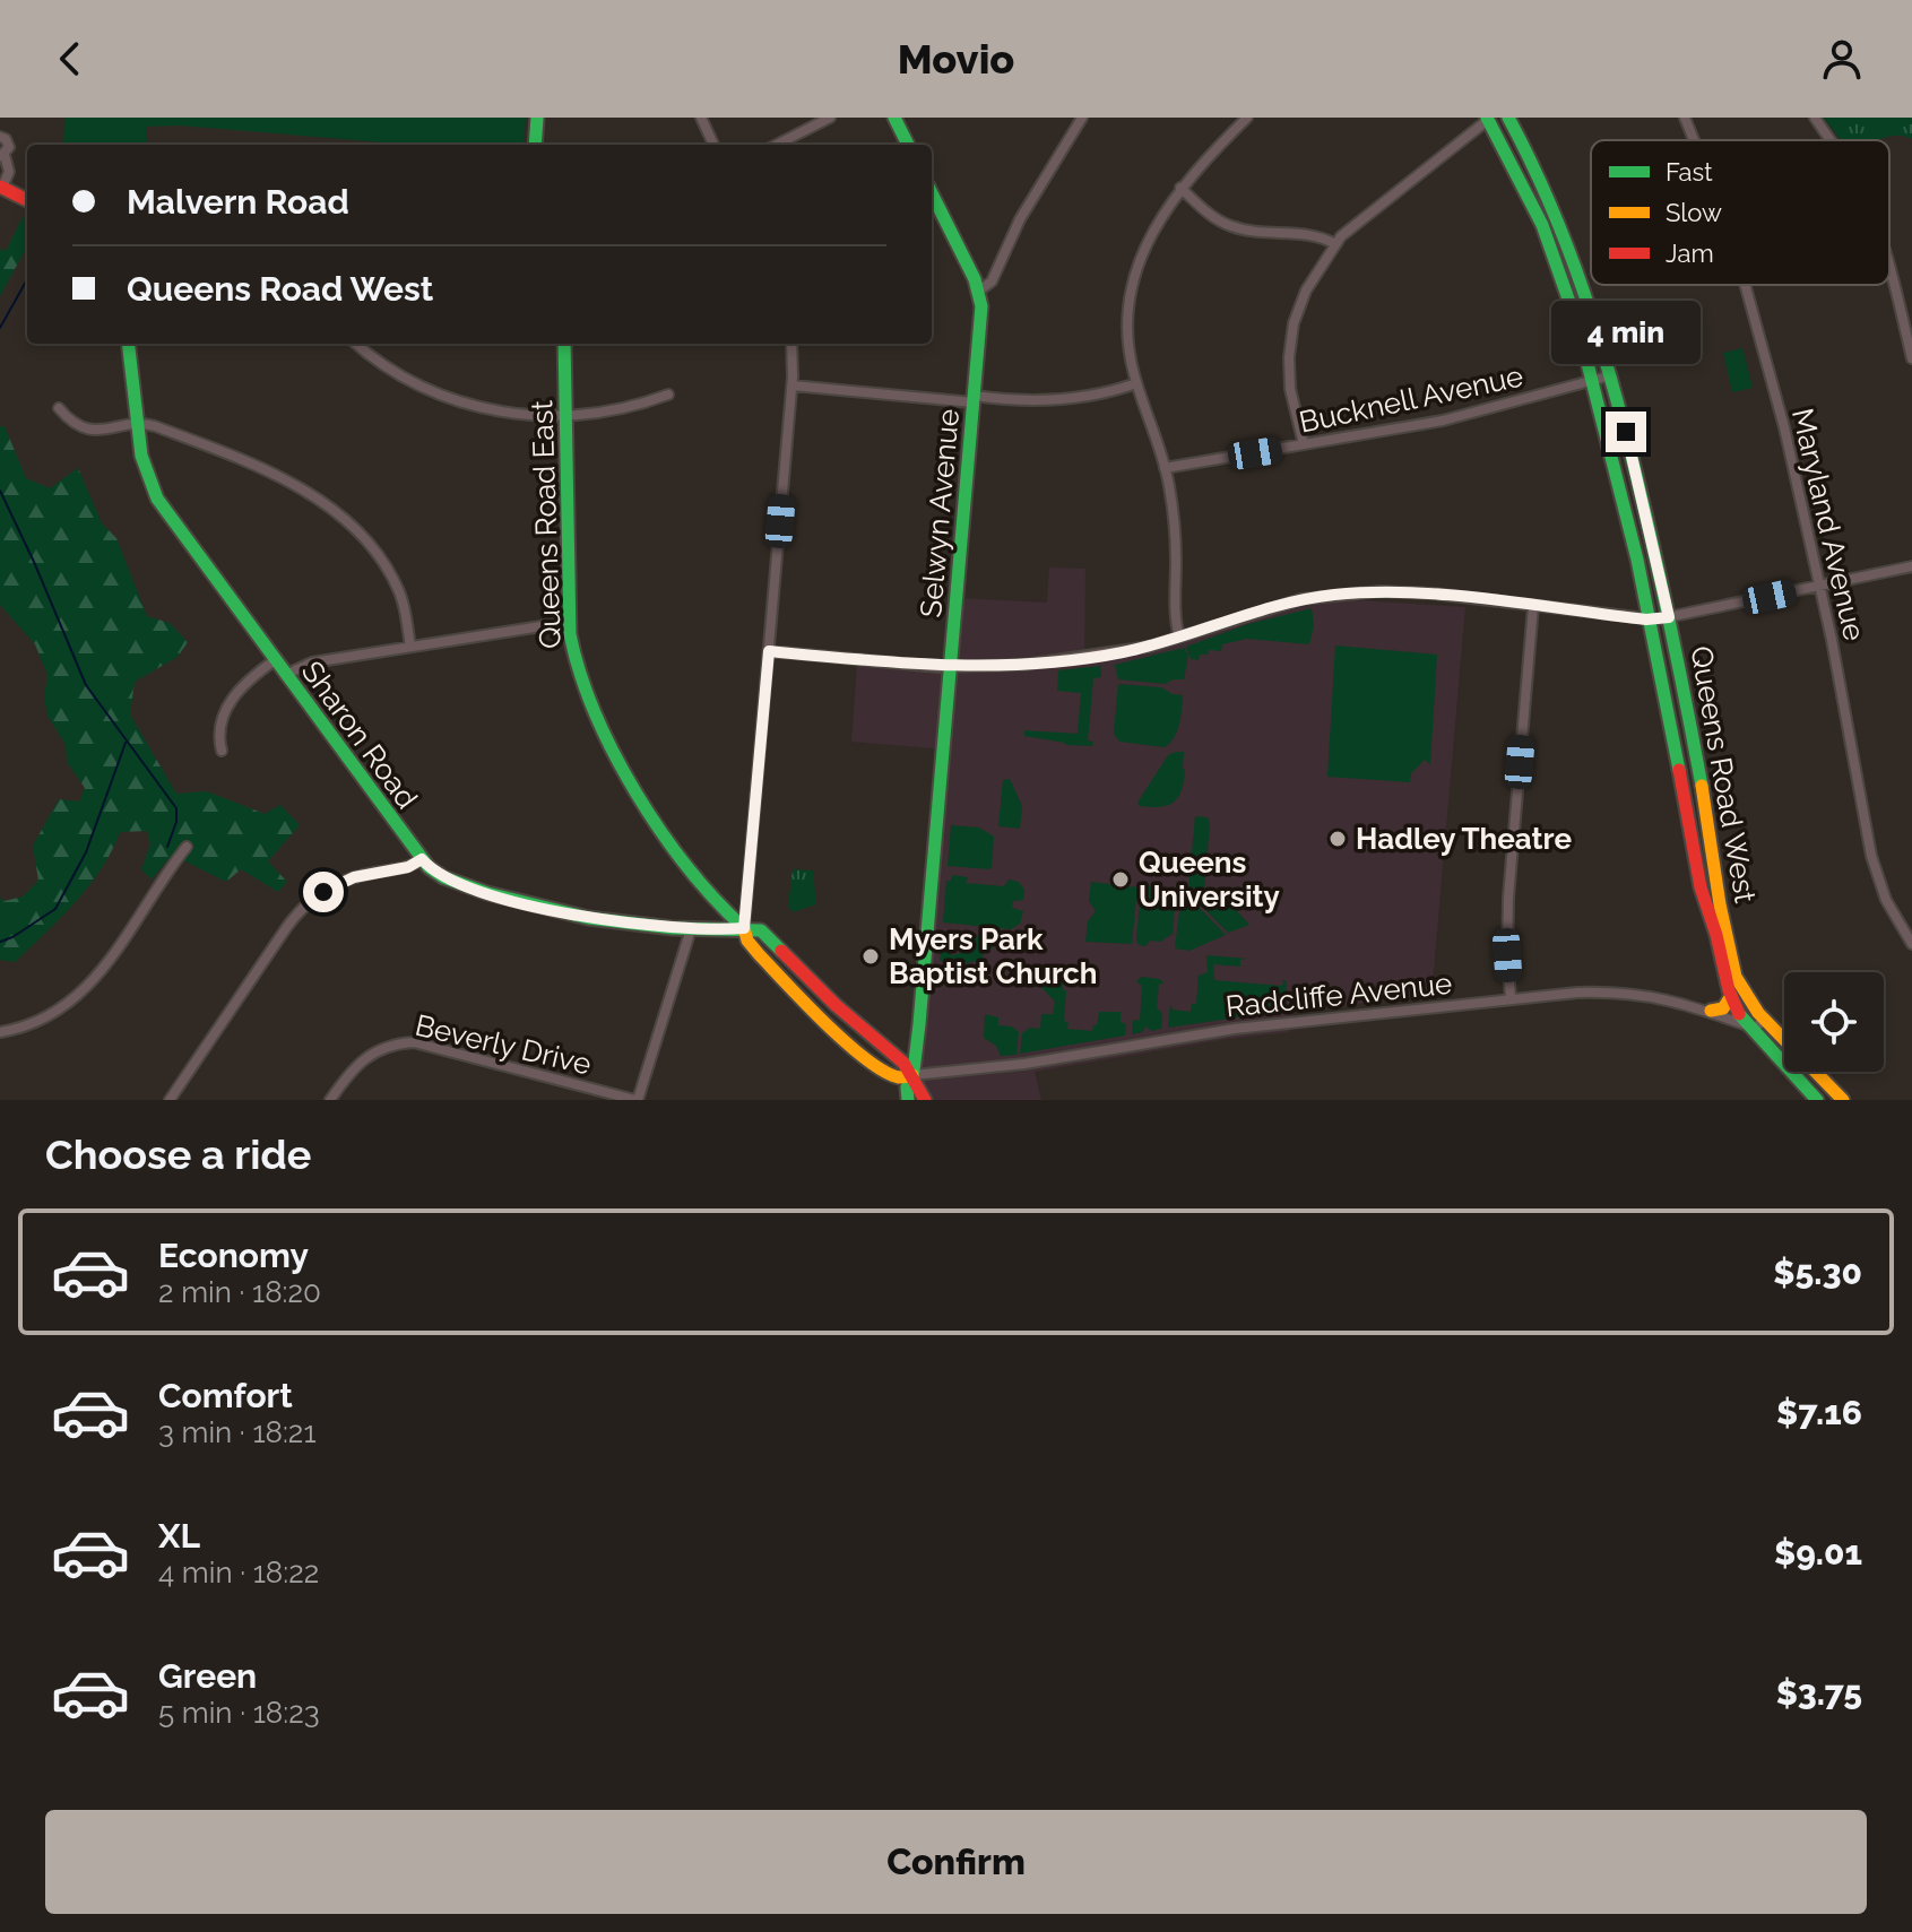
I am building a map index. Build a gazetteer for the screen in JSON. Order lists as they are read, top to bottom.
{
  "streets": {
    "street": [
      "Bucknell Avenue",
      "Selwyn Avenue",
      "Queens Road East",
      "Maryland Avenue",
      "Sharon Road",
      "Queens Road West",
      "Radcliffe Avenue",
      "Beverly Drive"
    ]
  },
  "crossings": [
    ["Bucknell Avenue", "Queens Road West"],
    ["Selwyn Avenue", "Radcliffe Avenue"],
    ["Queens Road East", "Sharon Road"],
    ["Queens Road West", "Radcliffe Avenue"]
  ],
  "places": ["Hadley Theatre", "Queens University", "Myers Park Baptist Church"],
  "legend": ["Fast", "Slow", "Jam"],
  "page": {
    "header": "Movio",
    "banner": ["Malvern Road", "Queens Road West"],
    "bubble": "4 min",
    "heading": "Choose a ride",
    "list": [
      {
        "name": "Economy",
        "note": "2 min · 18:20",
        "value": "$5.30"
      },
      {
        "name": "Comfort",
        "note": "3 min · 18:21",
        "value": "$7.16"
      },
      {
        "name": "XL",
        "note": "4 min · 18:22",
        "value": "$9.01"
      },
      {
        "name": "Green",
        "note": "5 min · 18:23",
        "value": "$3.75"
      }
    ],
    "buttons": "Confirm"
  }
}
